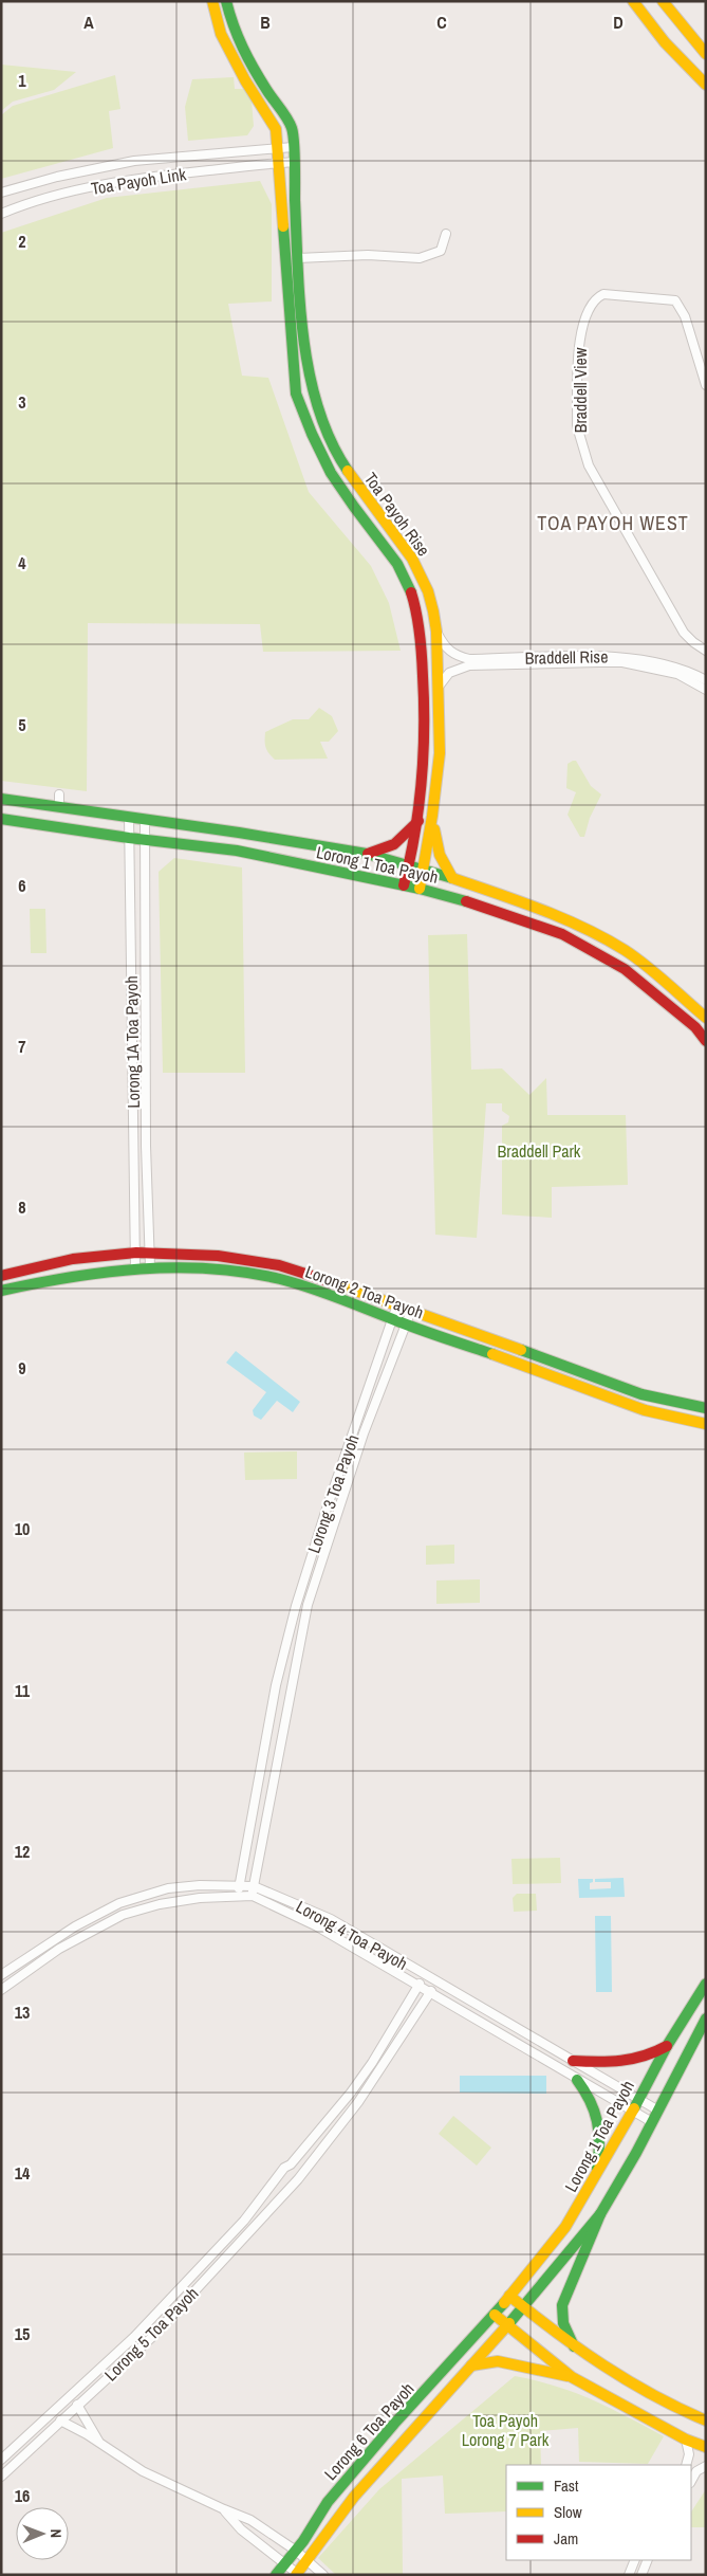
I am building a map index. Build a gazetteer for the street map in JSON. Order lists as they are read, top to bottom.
{
  "streets": {
    "main road": [
      "Toa Payoh Rise",
      "Lorong 1 Toa Payoh",
      "Lorong 2 Toa Payoh",
      "Lorong 6 Toa Payoh"
    ],
    "street": [
      "Toa Payoh Link",
      "Braddell View",
      "Braddell Rise",
      "Lorong 1A Toa Payoh",
      "Lorong 3 Toa Payoh",
      "Lorong 4 Toa Payoh",
      "Lorong 5 Toa Payoh"
    ]
  },
  "crossings": [
    ["Toa Payoh Link", "Toa Payoh Rise"],
    ["Toa Payoh Rise", "Braddell Rise"],
    ["Toa Payoh Rise", "Lorong 1 Toa Payoh"],
    ["Lorong 1 Toa Payoh", "Lorong 1A Toa Payoh"],
    ["Lorong 1 Toa Payoh", "Lorong 4 Toa Payoh"],
    ["Lorong 1 Toa Payoh", "Lorong 6 Toa Payoh"],
    ["Lorong 1A Toa Payoh", "Lorong 2 Toa Payoh"],
    ["Lorong 2 Toa Payoh", "Lorong 3 Toa Payoh"],
    ["Lorong 3 Toa Payoh", "Lorong 4 Toa Payoh"],
    ["Lorong 4 Toa Payoh", "Lorong 5 Toa Payoh"]
  ],
  "districts": ["TOA PAYOH WEST"],
  "parks": ["Braddell Park", "Toa Payoh Lorong 7 Park"],
  "legend": ["Fast", "Slow", "Jam"],
  "north": "right",
  "grid": {
    "columns": [
      "A",
      "B",
      "C",
      "D"
    ],
    "rows": [
      "1",
      "2",
      "3",
      "4",
      "5",
      "6",
      "7",
      "8",
      "9",
      "10",
      "11",
      "12",
      "13",
      "14",
      "15",
      "16"
    ]
  }
}
